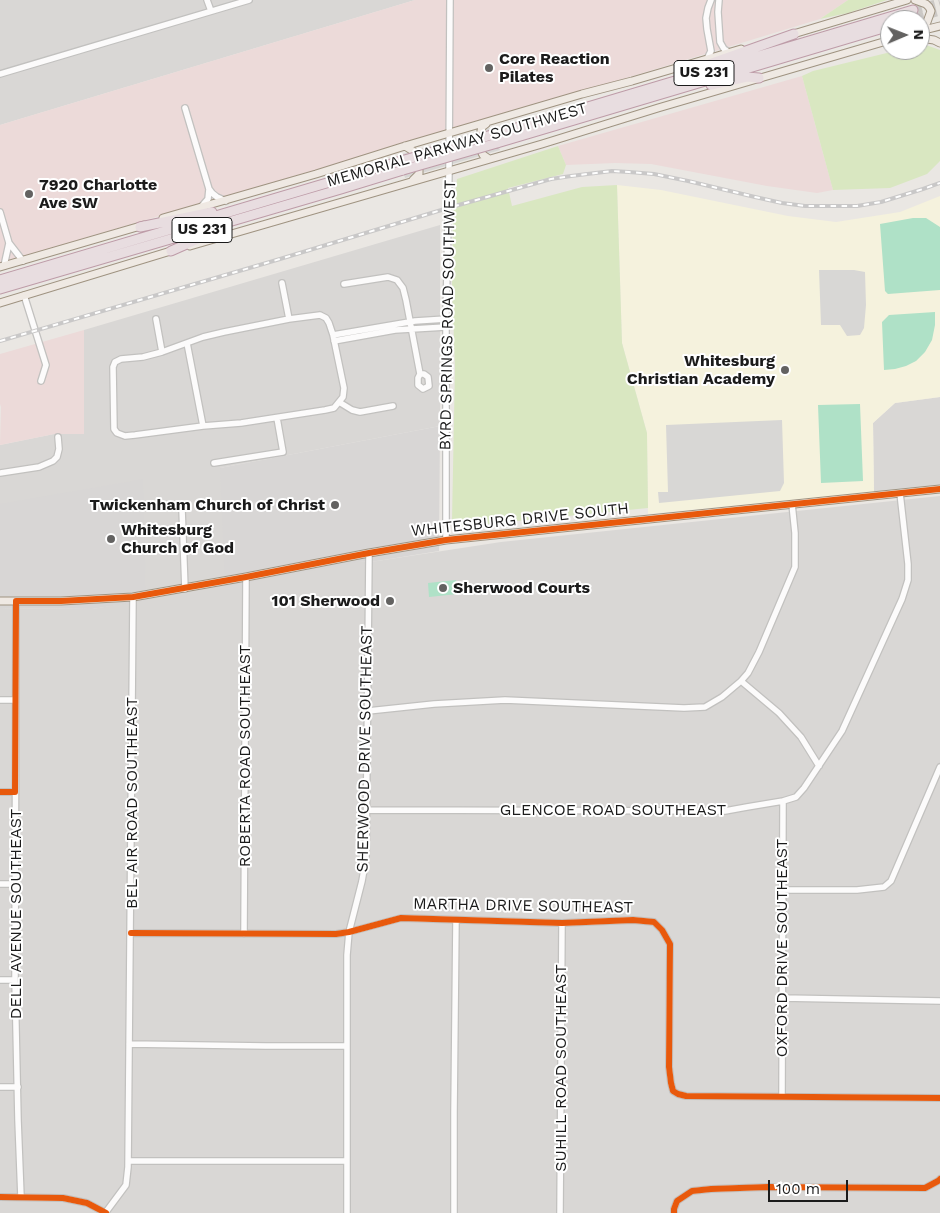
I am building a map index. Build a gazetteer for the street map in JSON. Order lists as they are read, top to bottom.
{
  "streets": {
    "highway": ["US 231", "MEMORIAL PARKWAY SOUTHWEST"],
    "main road": ["WHITESBURG DRIVE SOUTH"],
    "street": [
      "BYRD SPRINGS ROAD SOUTHWEST",
      "SHERWOOD DRIVE SOUTHEAST",
      "ROBERTA ROAD SOUTHEAST",
      "BEL AIR ROAD SOUTHEAST",
      "GLENCOE ROAD SOUTHEAST",
      "MARTHA DRIVE SOUTHEAST",
      "DELL AVENUE SOUTHEAST",
      "OXFORD DRIVE SOUTHEAST",
      "SUHILL ROAD SOUTHEAST"
    ]
  },
  "crossings": [
    ["MEMORIAL PARKWAY SOUTHWEST", "BYRD SPRINGS ROAD SOUTHWEST"],
    ["BYRD SPRINGS ROAD SOUTHWEST", "WHITESBURG DRIVE SOUTH"],
    ["WHITESBURG DRIVE SOUTH", "SHERWOOD DRIVE SOUTHEAST"],
    ["WHITESBURG DRIVE SOUTH", "ROBERTA ROAD SOUTHEAST"],
    ["WHITESBURG DRIVE SOUTH", "BEL AIR ROAD SOUTHEAST"],
    ["WHITESBURG DRIVE SOUTH", "GLENCOE ROAD SOUTHEAST"],
    ["WHITESBURG DRIVE SOUTH", "DELL AVENUE SOUTHEAST"],
    ["SHERWOOD DRIVE SOUTHEAST", "GLENCOE ROAD SOUTHEAST"],
    ["SHERWOOD DRIVE SOUTHEAST", "MARTHA DRIVE SOUTHEAST"],
    ["ROBERTA ROAD SOUTHEAST", "MARTHA DRIVE SOUTHEAST"],
    ["BEL AIR ROAD SOUTHEAST", "MARTHA DRIVE SOUTHEAST"],
    ["GLENCOE ROAD SOUTHEAST", "OXFORD DRIVE SOUTHEAST"],
    ["MARTHA DRIVE SOUTHEAST", "OXFORD DRIVE SOUTHEAST"],
    ["MARTHA DRIVE SOUTHEAST", "SUHILL ROAD SOUTHEAST"]
  ],
  "places": [
    "Core Reaction Pilates",
    "7920 Charlotte Ave SW",
    "Whitesburg Christian Academy",
    "Twickenham Church of Christ",
    "Whitesburg Church of God",
    "Sherwood Courts",
    "101 Sherwood"
  ],
  "scale_bar": "100 m",
  "north": "right"
}
